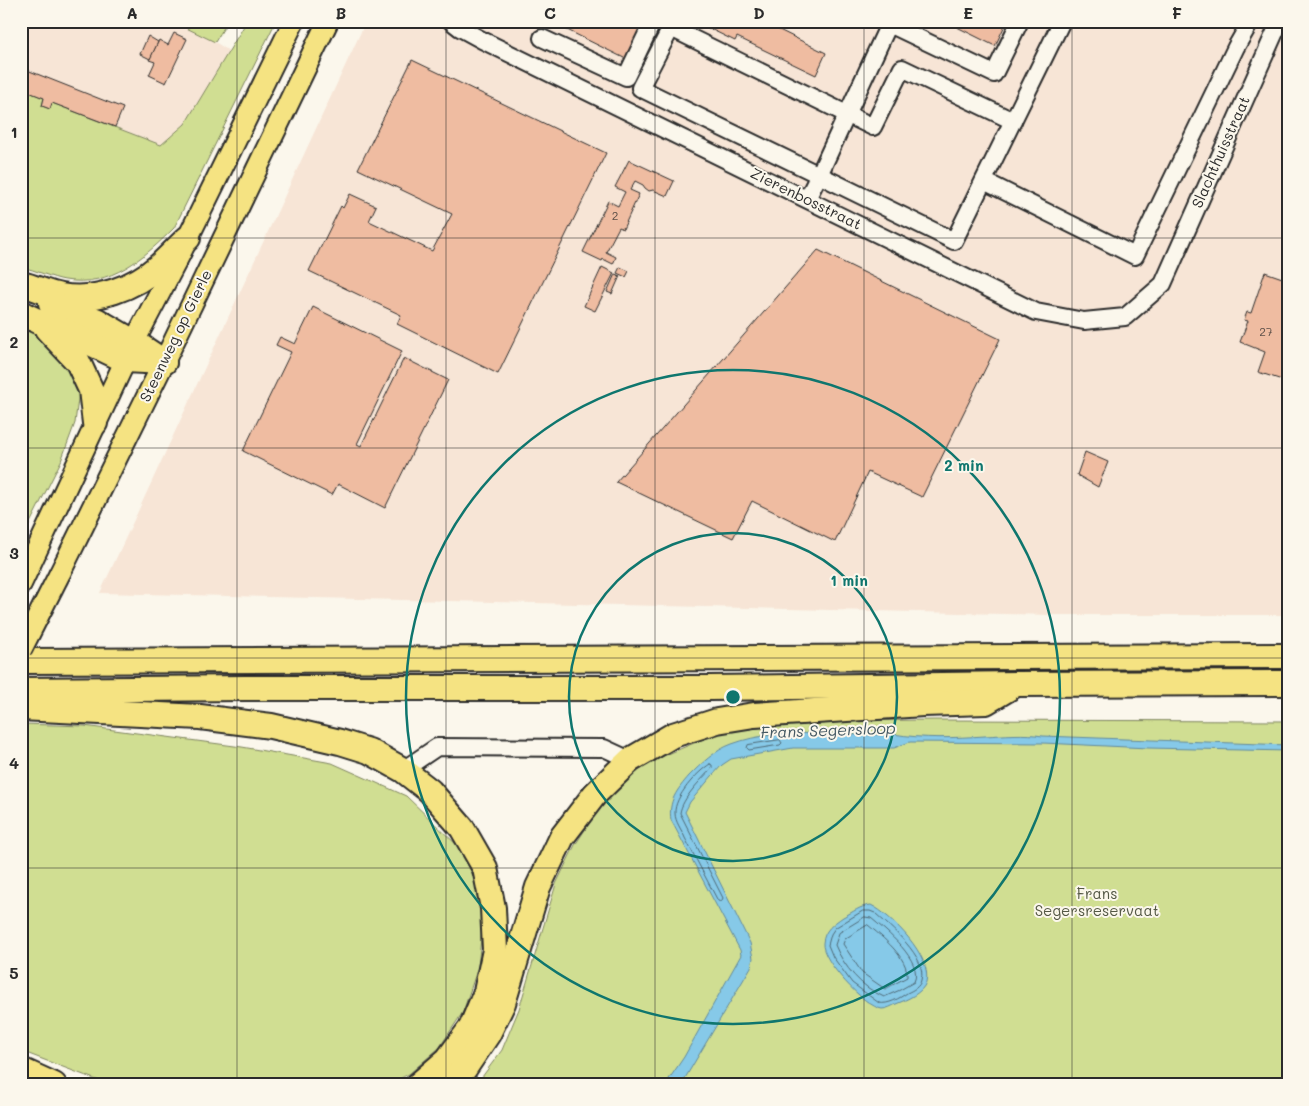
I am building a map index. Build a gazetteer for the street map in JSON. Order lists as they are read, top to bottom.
{
  "streets": {
    "main road": ["Steenweg op Gierle"],
    "street": ["Slachthuisstraat", "Zierenbosstraat"]
  },
  "crossings": [
    ["Slachthuisstraat", "Zierenbosstraat"]
  ],
  "water": ["Frans Segersloop"],
  "parks": ["Frans Segersreservaat"],
  "house_numbers": ["2", "27"],
  "grid": {
    "columns": [
      "A",
      "B",
      "C",
      "D",
      "E",
      "F"
    ],
    "rows": [
      "1",
      "2",
      "3",
      "4",
      "5"
    ]
  },
  "rings": ["2 min", "1 min"]
}
